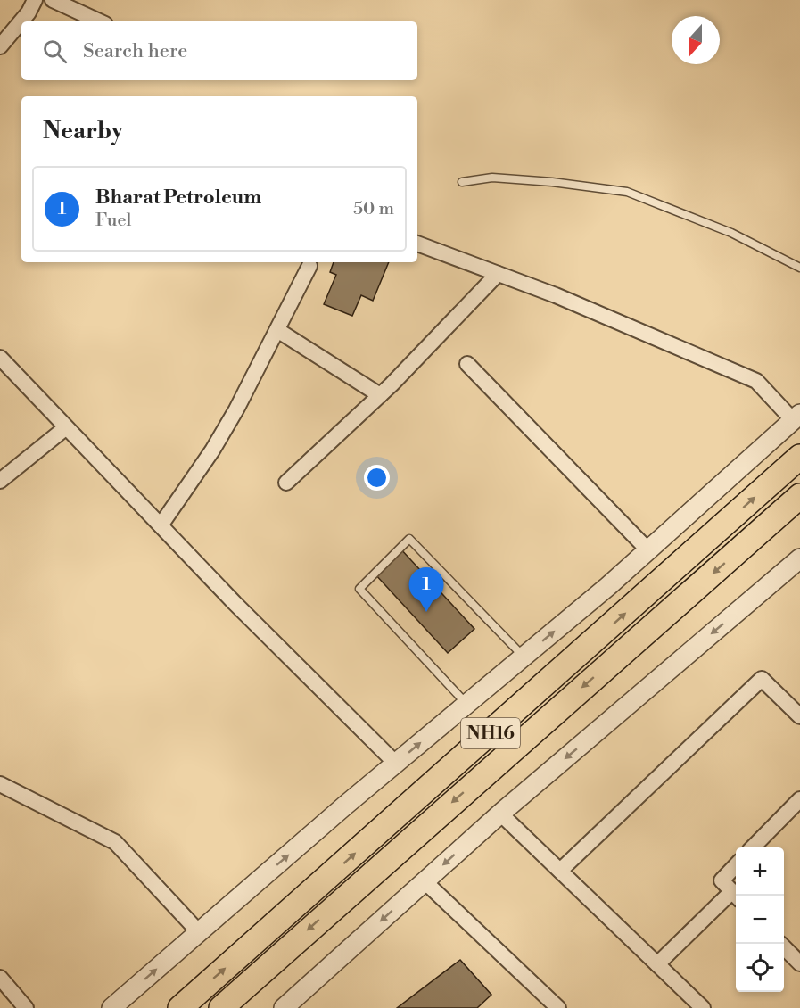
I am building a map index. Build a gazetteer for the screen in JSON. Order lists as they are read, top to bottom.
{
  "streets": {
    "highway": ["NH16"]
  },
  "north": "bottom",
  "page": {
    "search": "Search here",
    "heading": "Nearby",
    "list": [
      {
        "mark": "1",
        "name": "Bharat Petroleum",
        "note": "Fuel",
        "value": "50 m"
      }
    ],
    "pins": "1",
    "map_buttons": ["+", "−"]
  }
}
